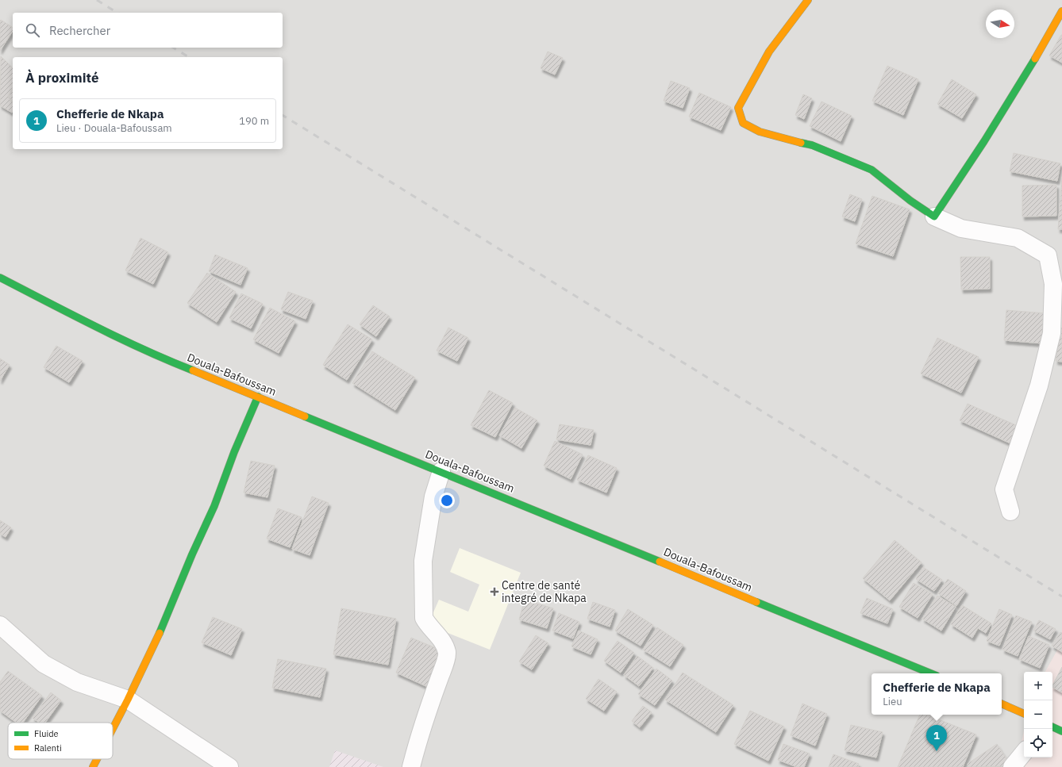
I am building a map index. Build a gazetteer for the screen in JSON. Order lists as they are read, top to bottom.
{
  "streets": {
    "main road": ["Douala-Bafoussam"]
  },
  "places": {
    "health": ["Centre de santé integré de Nkapa"]
  },
  "legend": ["Fluide", "Ralenti"],
  "north": "right",
  "page": {
    "search": "Rechercher",
    "heading": "À proximité",
    "list": [
      {
        "mark": "1",
        "name": "Chefferie de Nkapa",
        "note": "Lieu · Douala-Bafoussam",
        "value": "190 m"
      }
    ],
    "map_buttons": ["+", "−"],
    "popup": ["Chefferie de Nkapa", "Lieu"],
    "pins": "1"
  }
}
